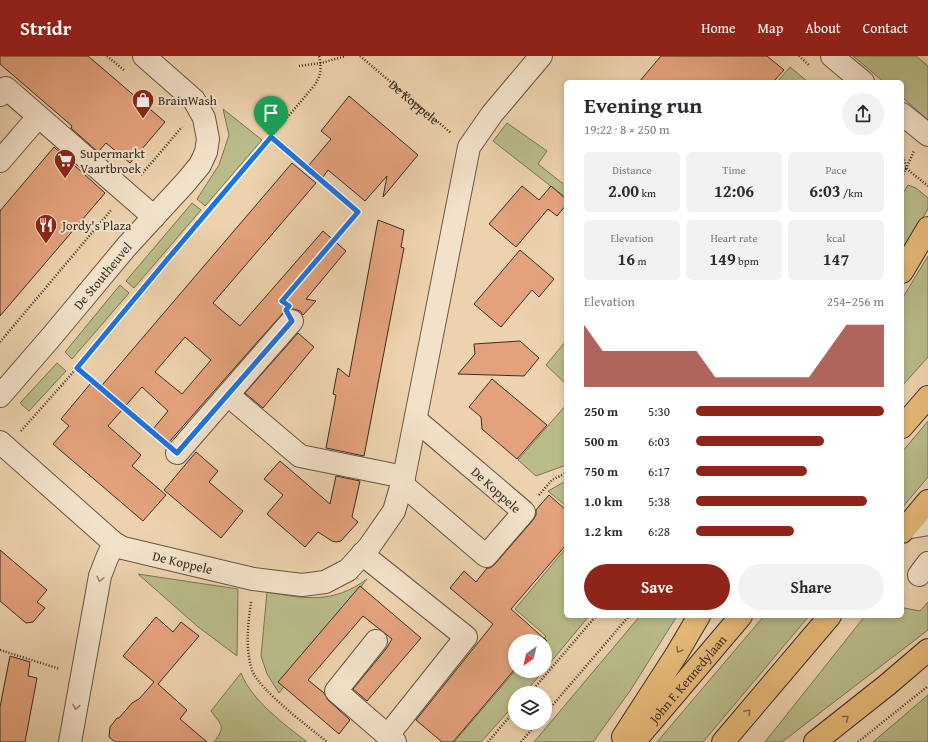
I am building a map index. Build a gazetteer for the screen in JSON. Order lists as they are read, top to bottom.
{
  "streets": {
    "main road": ["John F. Kennedylaan"],
    "street": ["De Koppele", "De Stoutheuvel"]
  },
  "places": {
    "shop": ["BrainWash"],
    "supermarket": ["Supermarkt Vaartbroek"],
    "restaurant": ["Jordy's Plaza"]
  },
  "north": "bottom left",
  "page": {
    "header": "Stridr",
    "nav": [
      "Home",
      "Map",
      "About",
      "Contact"
    ],
    "heading": ["Evening run", "19:22 · 8 × 250 m"],
    "stats": [
      ["Distance", "2.00 km"],
      ["Time", "12:06"],
      ["Pace", "6:03 /km"],
      ["Elevation", "16 m"],
      ["Heart rate", "149 bpm"],
      ["kcal", "147"]
    ],
    "chart": ["Elevation", "254–256 m"],
    "list": [
      {
        "name": "250 m",
        "note": "5:30"
      },
      {
        "name": "500 m",
        "note": "6:03"
      },
      {
        "name": "750 m",
        "note": "6:17"
      },
      {
        "name": "1.0 km",
        "note": "5:38"
      },
      {
        "name": "1.2 km",
        "note": "6:28"
      }
    ],
    "buttons": ["Save", "Share"]
  }
}
